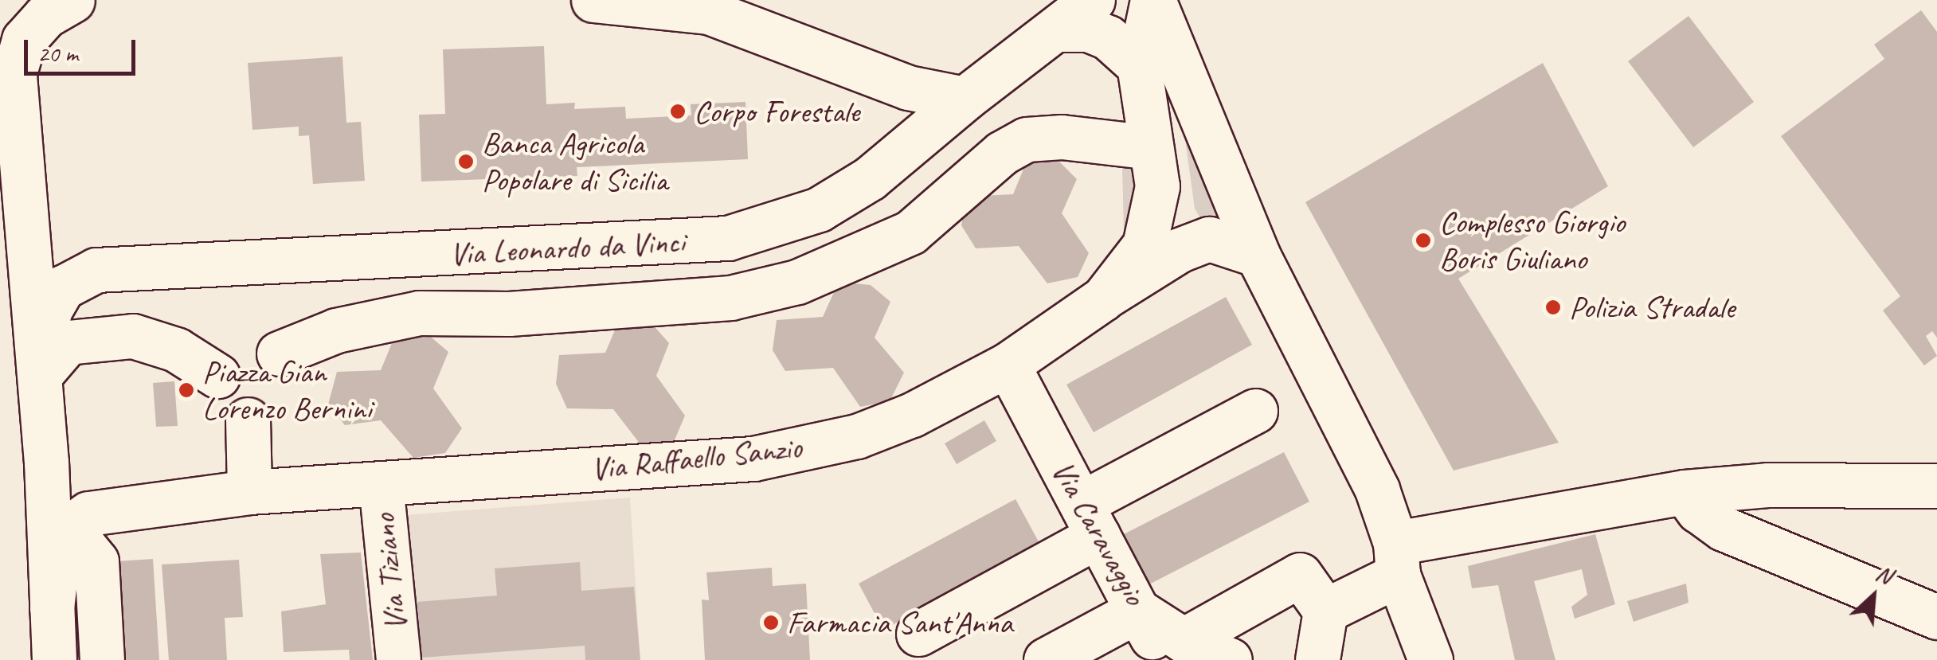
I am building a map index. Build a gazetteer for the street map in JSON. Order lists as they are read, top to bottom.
{
  "streets": {
    "street": [
      "Via Leonardo da Vinci",
      "Via Raffaello Sanzio",
      "Via Caravaggio",
      "Via Tiziano"
    ]
  },
  "crossings": [
    ["Via Raffaello Sanzio", "Via Caravaggio"],
    ["Via Raffaello Sanzio", "Via Tiziano"]
  ],
  "places": [
    "Corpo Forestale",
    "Banca Agricola Popolare di Sicilia",
    "Complesso Giorgio Boris Giuliano",
    "Polizia Stradale",
    "Piazza Gian Lorenzo Bernini",
    "Farmacia Sant'Anna"
  ],
  "scale_bar": "20 m",
  "north": "top right"
}
